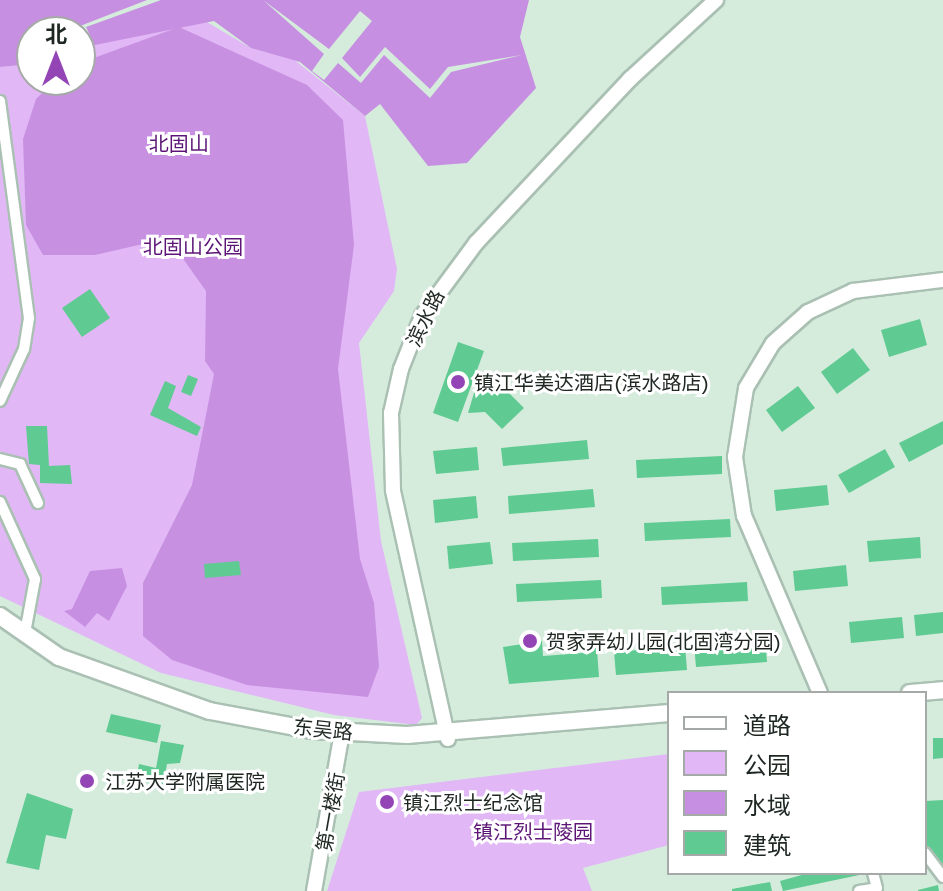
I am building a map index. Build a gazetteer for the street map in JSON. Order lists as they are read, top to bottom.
{
  "streets": {
    "main road": ["东吴路"],
    "street": ["滨水路", "第一楼街"]
  },
  "crossings": [
    ["滨水路", "东吴路"],
    ["东吴路", "第一楼街"]
  ],
  "parks": ["北固山", "北固山公园", "镇江烈士陵园"],
  "places": [
    "镇江华美达酒店(滨水路店)",
    "贺家弄幼儿园(北固湾分园)",
    "江苏大学附属医院",
    "镇江烈士纪念馆"
  ],
  "legend": [
    "道路",
    "公园",
    "水域",
    "建筑"
  ],
  "north": "top"
}
